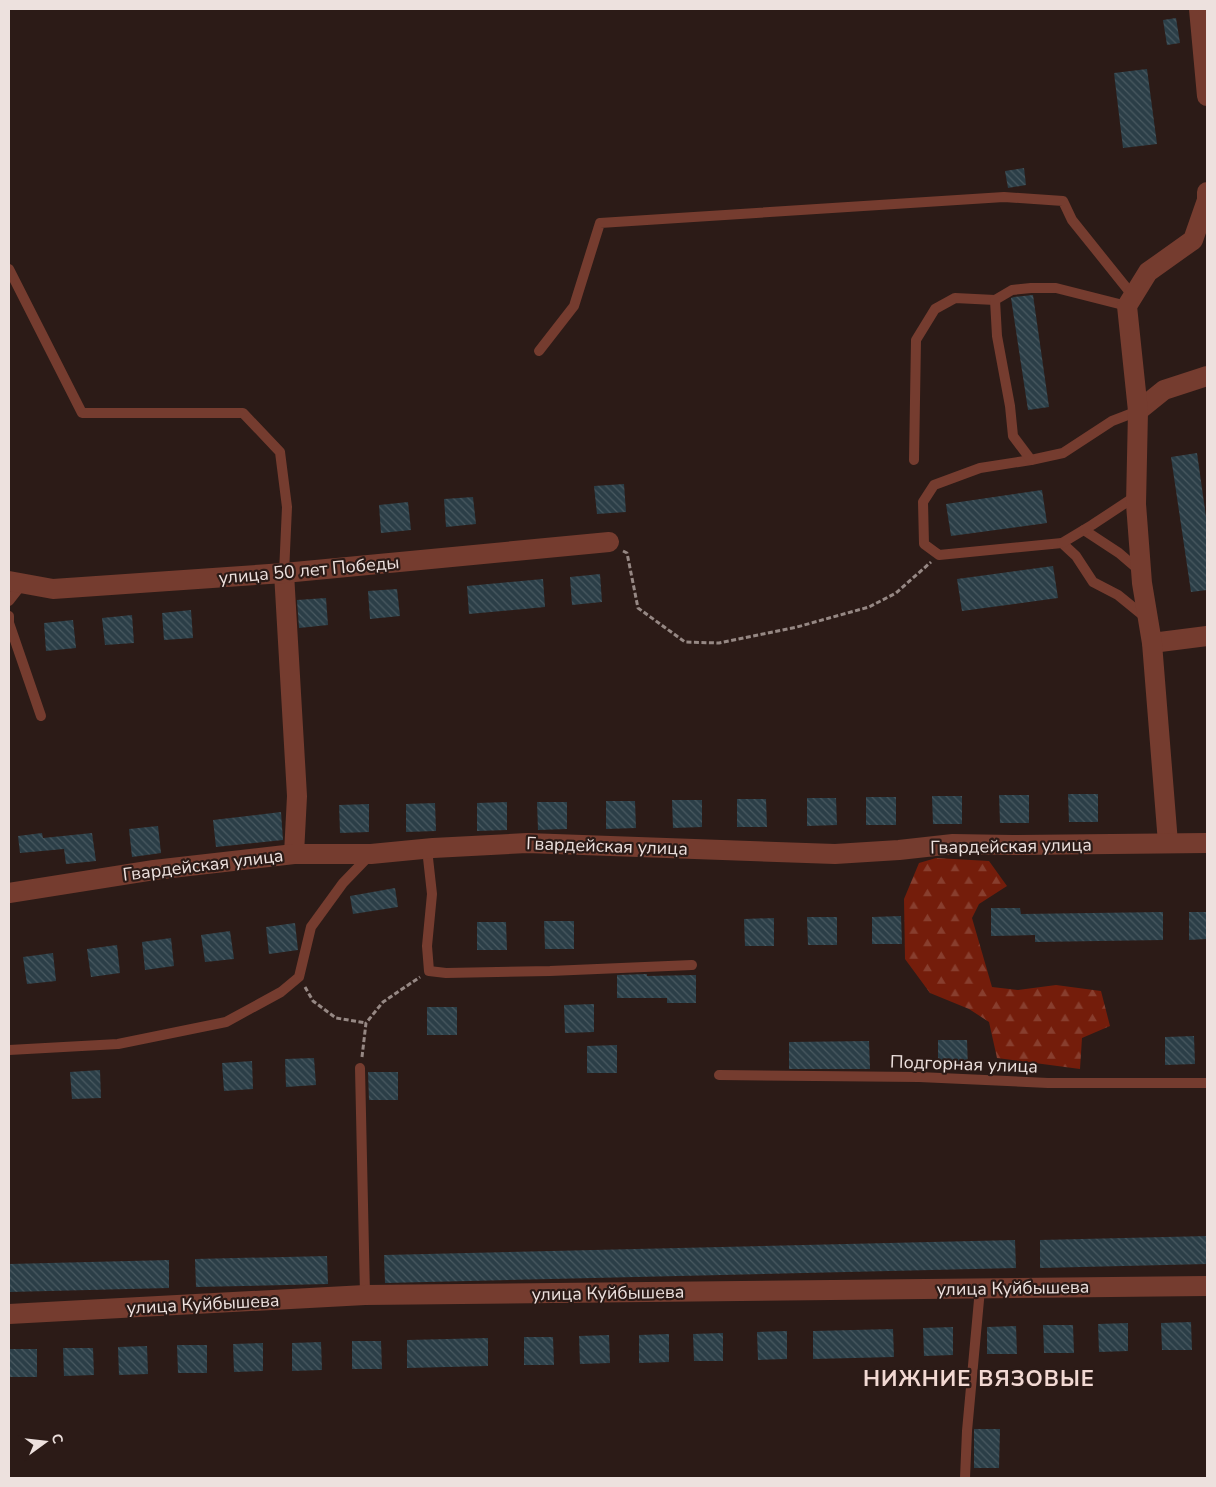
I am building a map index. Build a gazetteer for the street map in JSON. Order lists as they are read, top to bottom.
{
  "streets": {
    "street": ["улица 50 лет Победы", "Гвардейская улица", "улица Куйбышева"],
    "lane": ["Подгорная улица"]
  },
  "districts": ["НИЖНИЕ ВЯЗОВЫЕ"],
  "north": "right"
}
